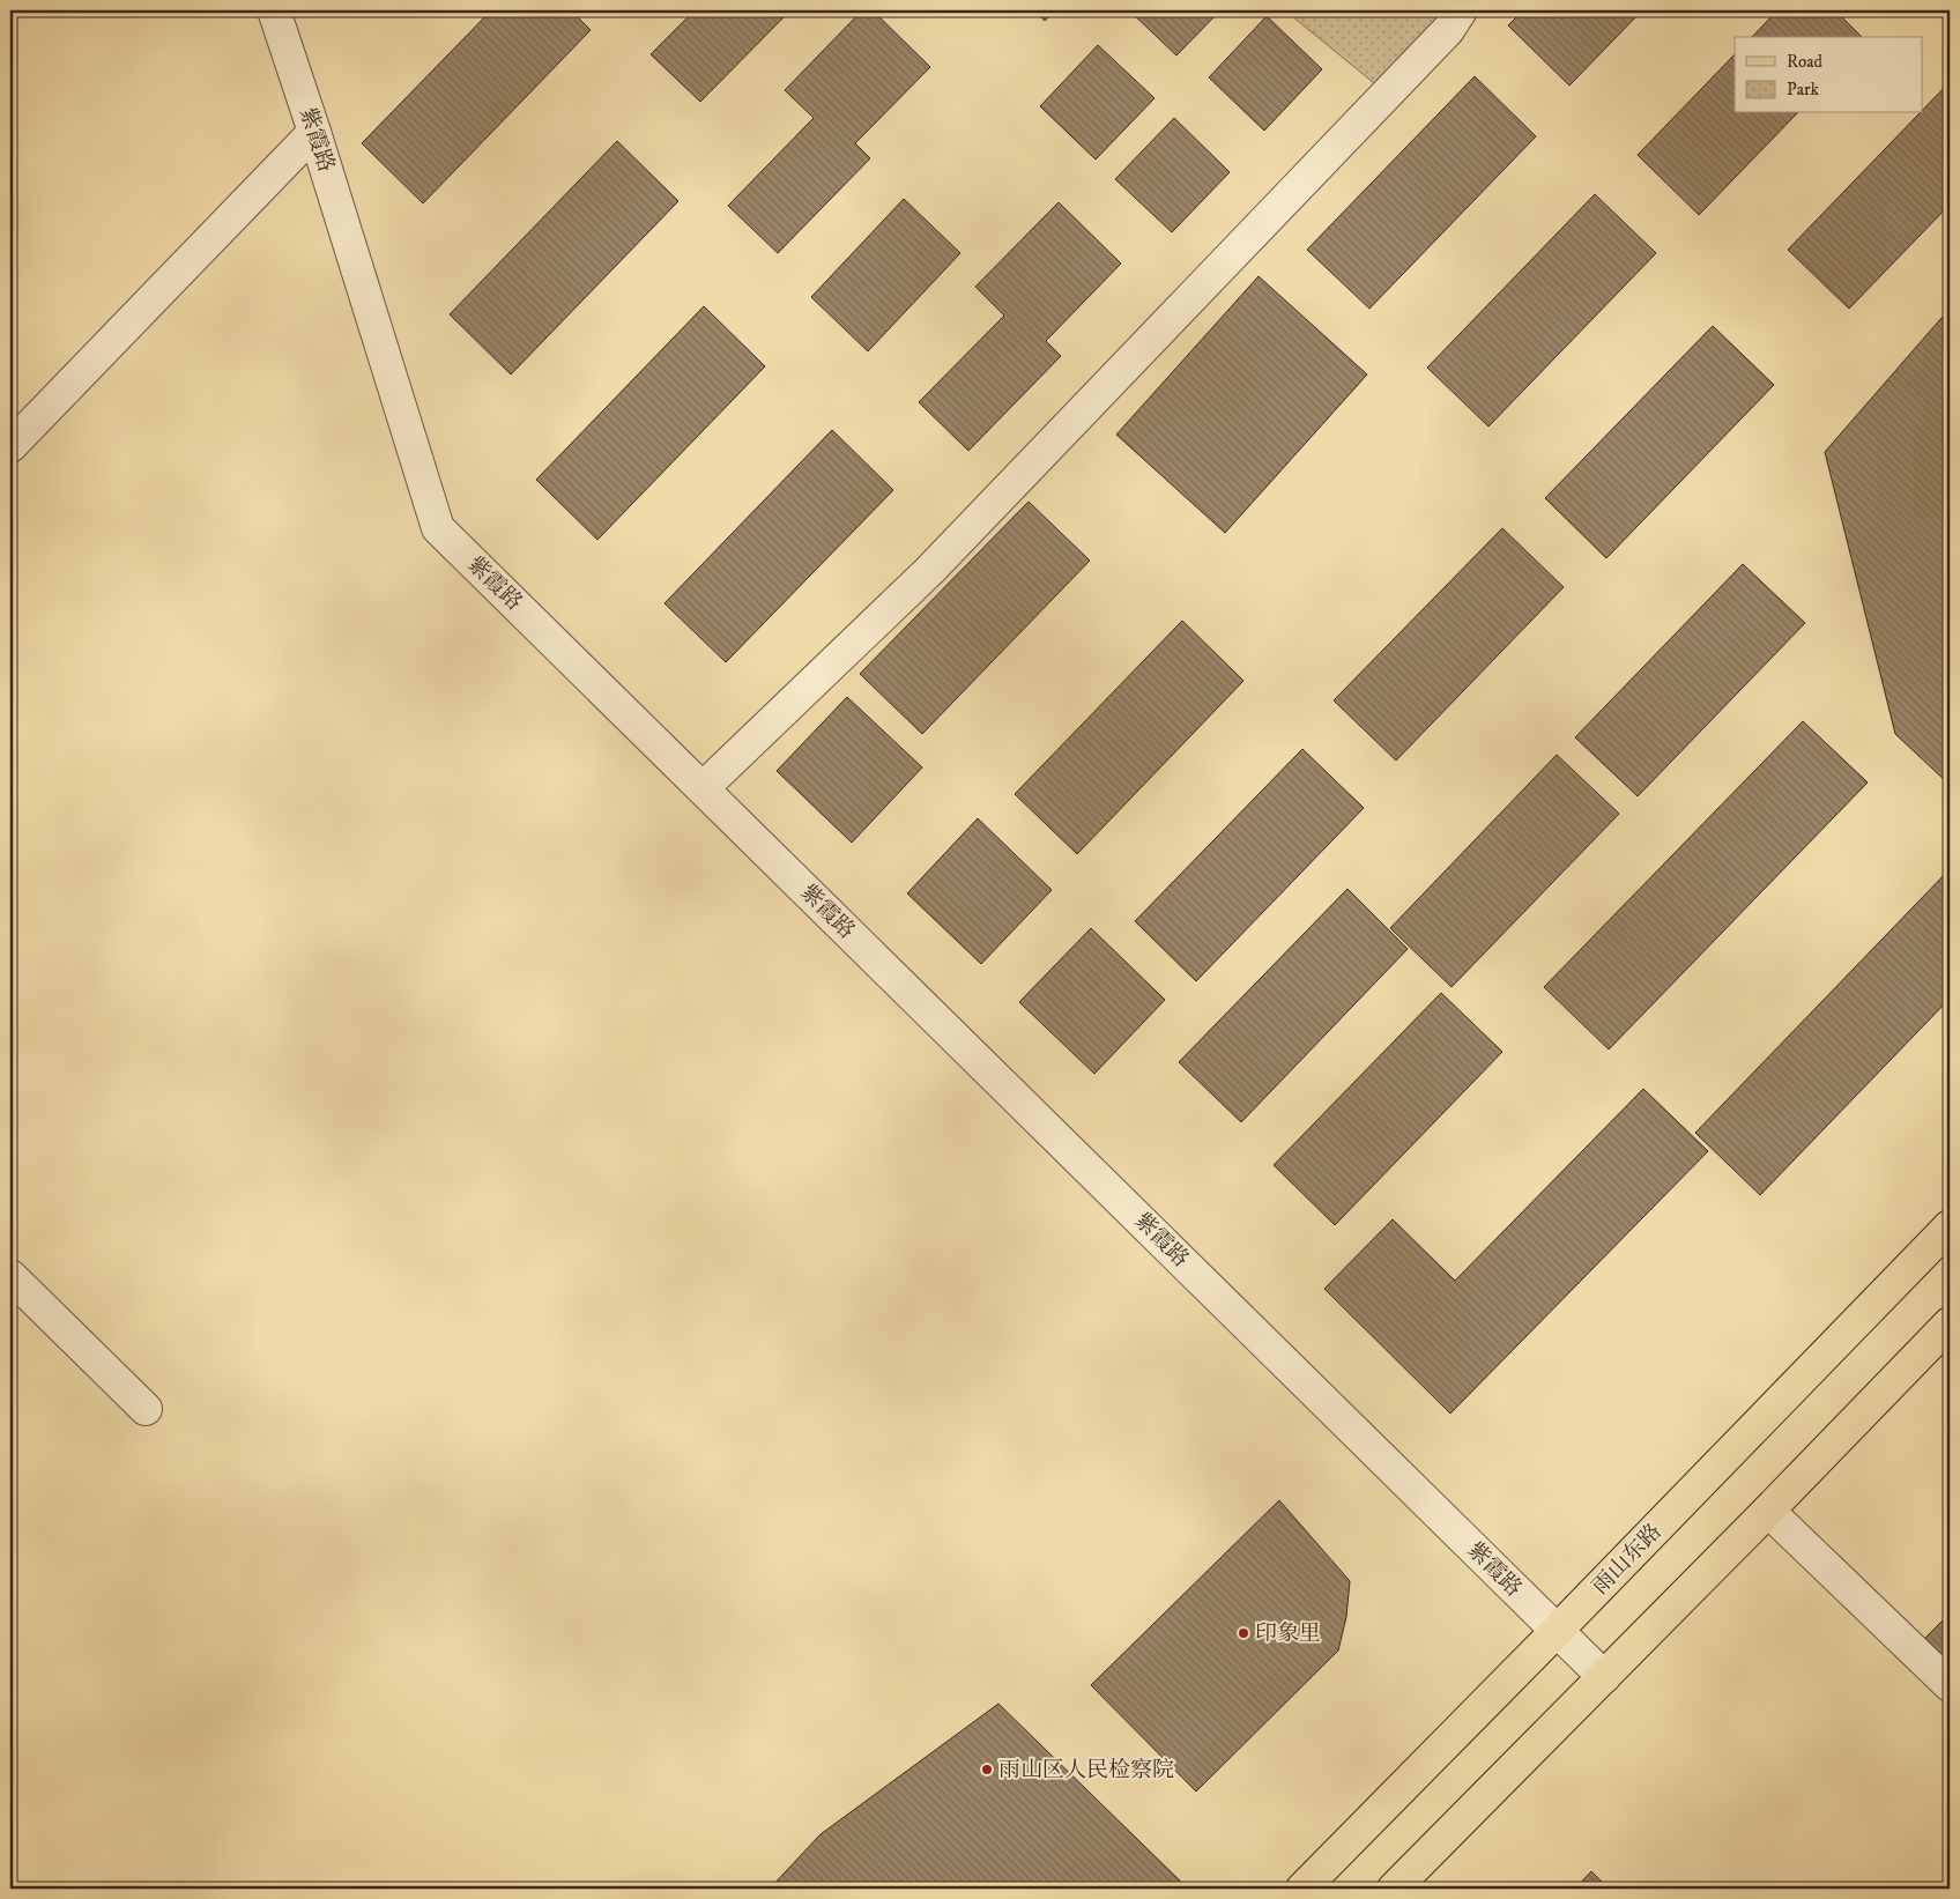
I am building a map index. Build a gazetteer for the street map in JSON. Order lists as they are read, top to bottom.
{
  "streets": {
    "main road": ["雨山东路"],
    "street": ["紫霞路"]
  },
  "crossings": [
    ["紫霞路", "雨山东路"]
  ],
  "places": ["印象里", "雨山区人民检察院"],
  "legend": ["Road", "Park"]
}
